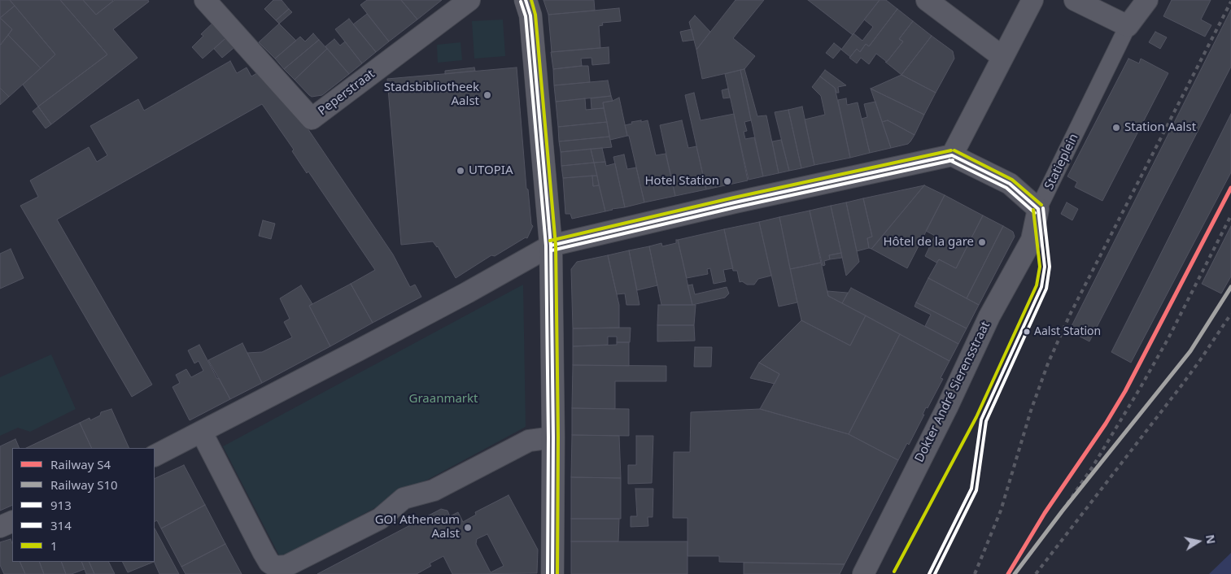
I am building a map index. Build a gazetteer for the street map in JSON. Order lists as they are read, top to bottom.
{
  "streets": {
    "street": ["Peperstraat", "Statieplein", "Dokter André Sierensstraat"]
  },
  "crossings": [
    ["Statieplein", "Dokter André Sierensstraat"]
  ],
  "parks": ["Graanmarkt"],
  "places": [
    "Stadsbibliotheek Aalst",
    "Station Aalst",
    "UTOPIA",
    "Hotel Station",
    "Hôtel de la gare",
    "Aalst Station",
    "GO! Atheneum Aalst"
  ],
  "lines": [
    "transit line 913",
    "transit line 1",
    "transit line 314",
    "rail line S4",
    "rail line S10"
  ],
  "legend": [
    "Railway S4",
    "Railway S10",
    "913",
    "314",
    "1"
  ],
  "north": "right"
}
